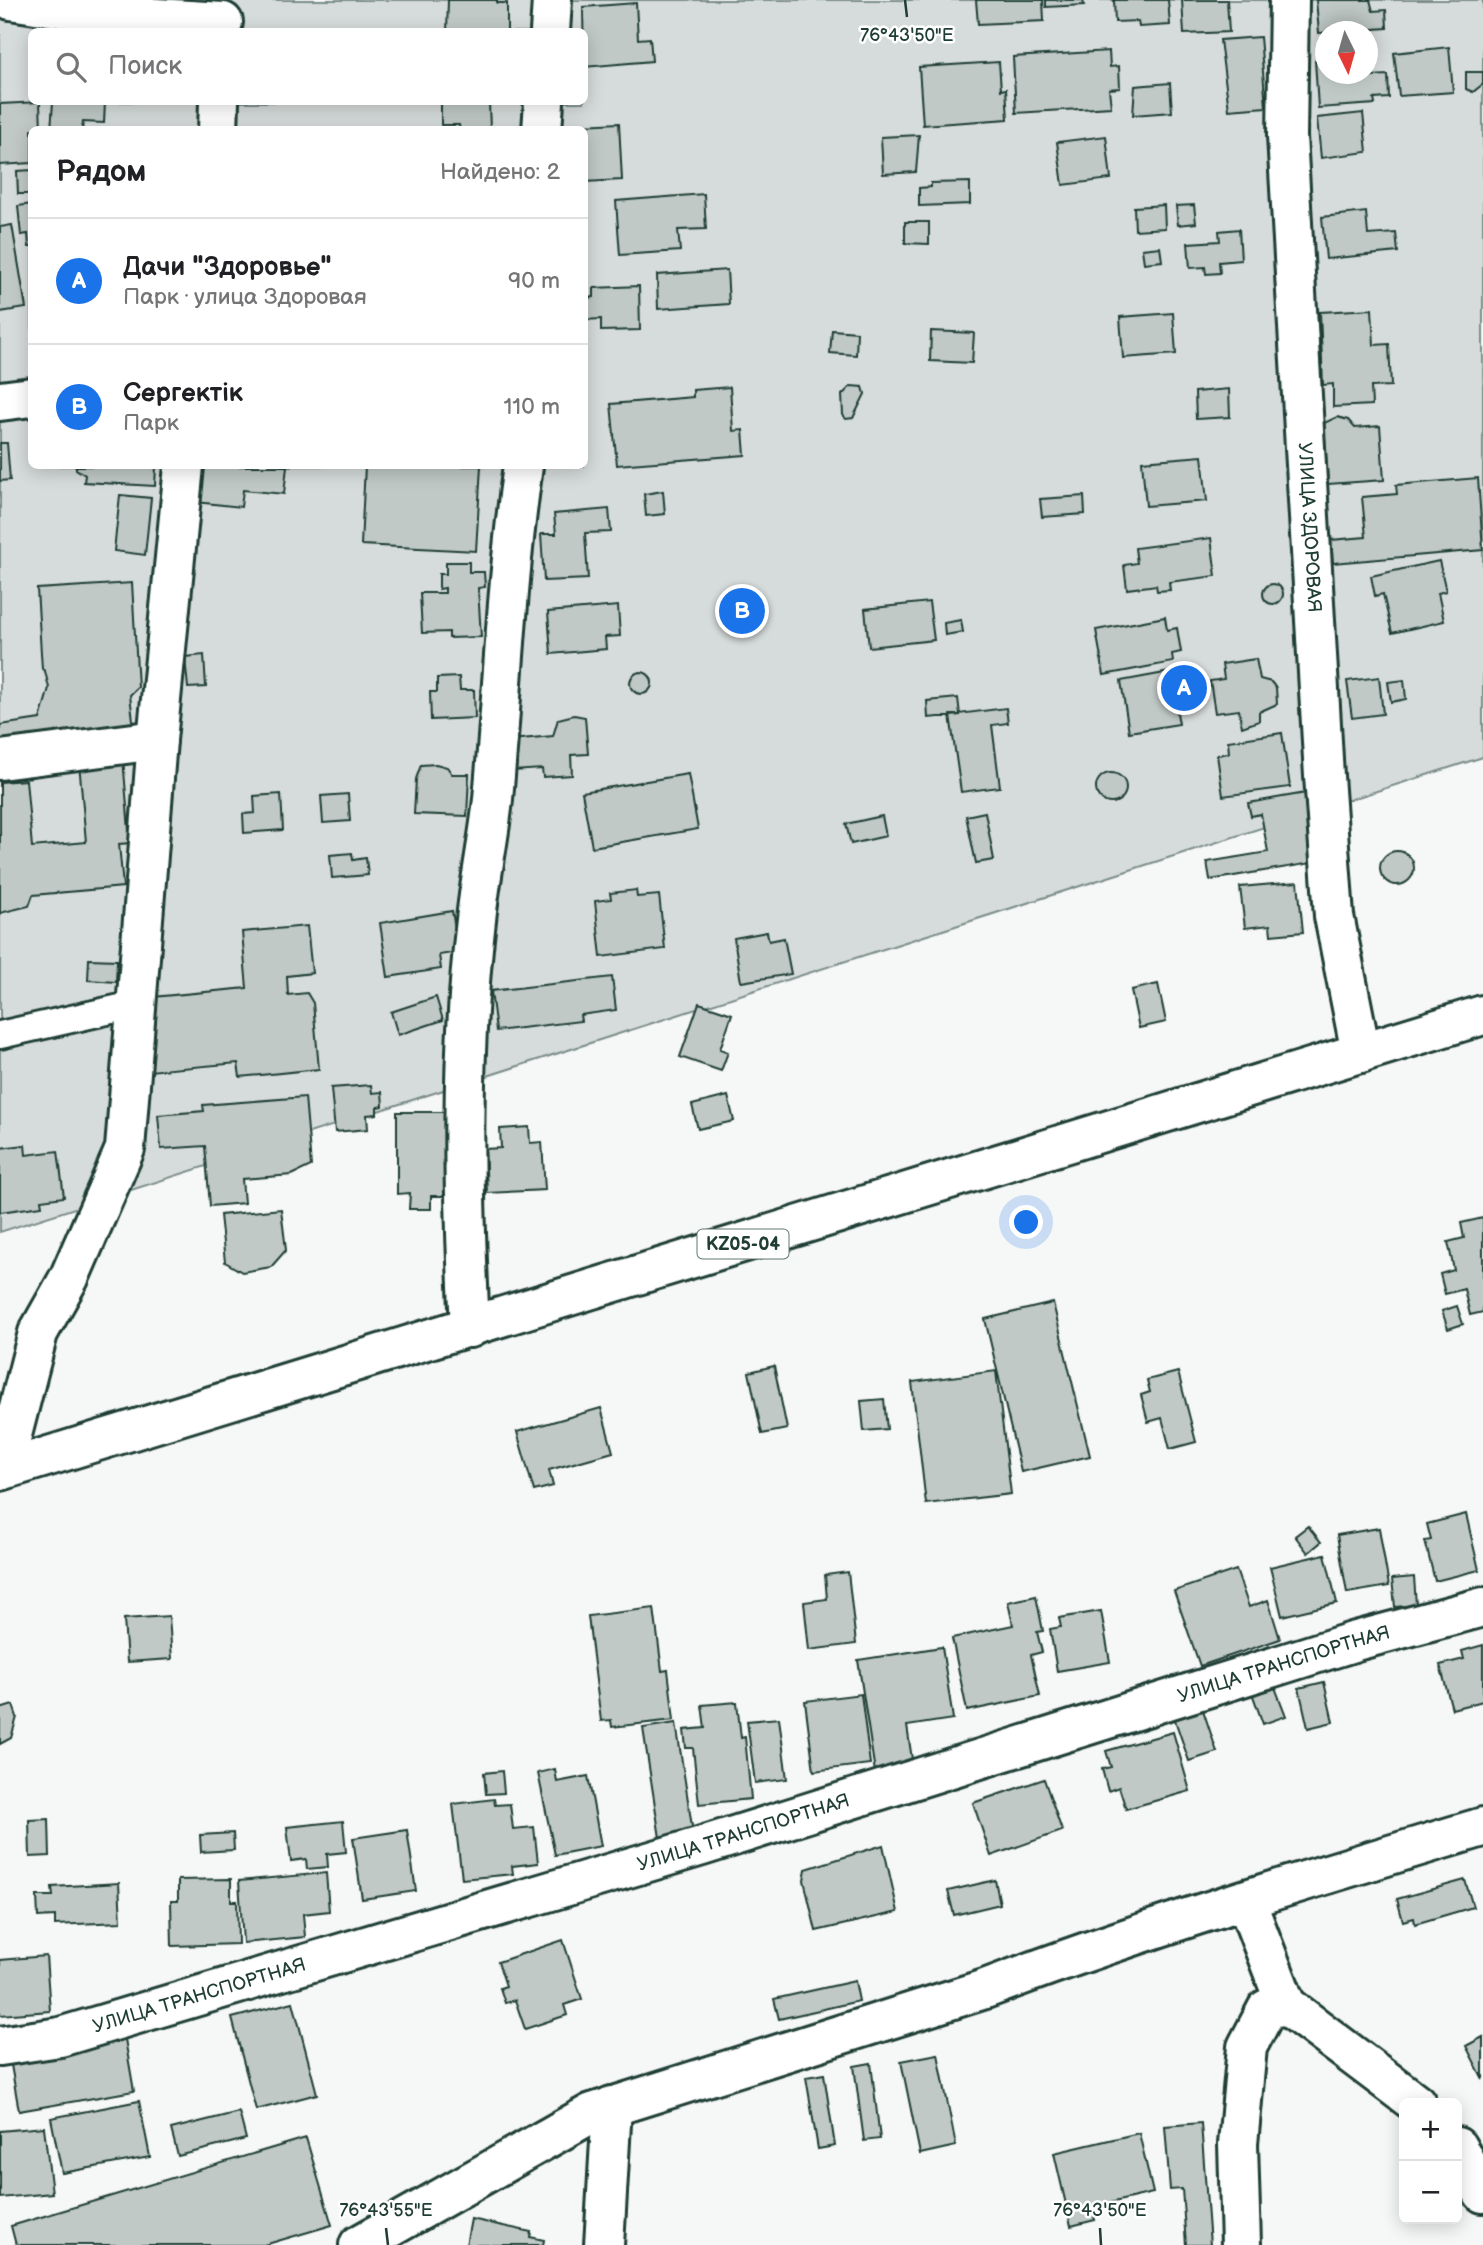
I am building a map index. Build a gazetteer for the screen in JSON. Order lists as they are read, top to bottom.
{
  "streets": {
    "street": ["УЛИЦА ЗДОРОВАЯ", "KZ05-04", "УЛИЦА ТРАНСПОРТНАЯ"]
  },
  "crossings": [
    ["УЛИЦА ЗДОРОВАЯ", "KZ05-04"]
  ],
  "north": "bottom",
  "page": {
    "search": "Поиск",
    "heading": ["Рядом", "Найдено: 2"],
    "list": [
      {
        "mark": "A",
        "name": "Дачи \"Здоровье\"",
        "note": "Парк · улица Здоровая",
        "value": "90 m"
      },
      {
        "mark": "B",
        "name": "Сергектік",
        "note": "Парк",
        "value": "110 m"
      }
    ],
    "pins": ["B", "A"],
    "map_buttons": ["+", "−"]
  },
  "coordinates": ["76°43'50\"E", "76°43'55\"E"]
}
